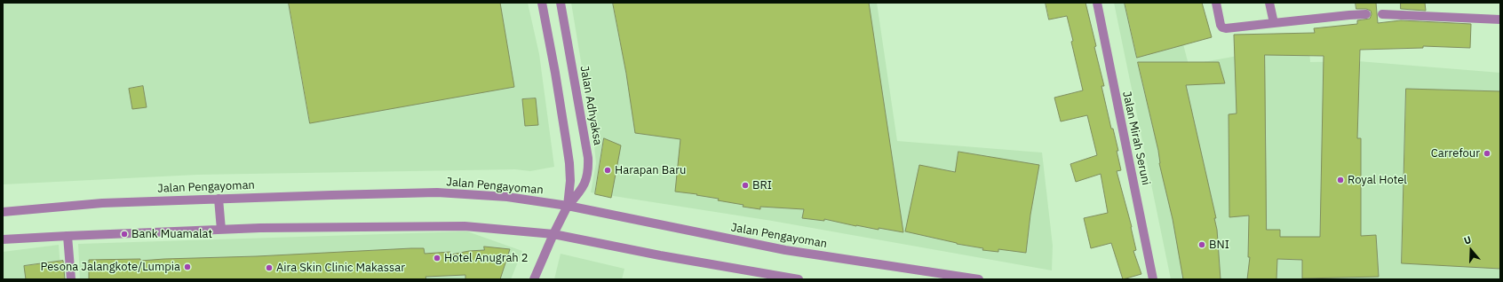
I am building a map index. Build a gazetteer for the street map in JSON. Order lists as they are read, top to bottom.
{
  "streets": {
    "street": ["Jalan Adhyaksa", "Jalan Mirah Seruni", "Jalan Pengayoman"]
  },
  "crossings": [
    ["Jalan Adhyaksa", "Jalan Pengayoman"]
  ],
  "places": [
    "Carrefour",
    "Harapan Baru",
    "Royal Hotel",
    "BRI",
    "Bank Muamalat",
    "BNI",
    "Hotel Anugrah 2",
    "Pesona Jalangkote/Lumpia",
    "Aira Skin Clinic Makassar"
  ],
  "north": "top"
}
